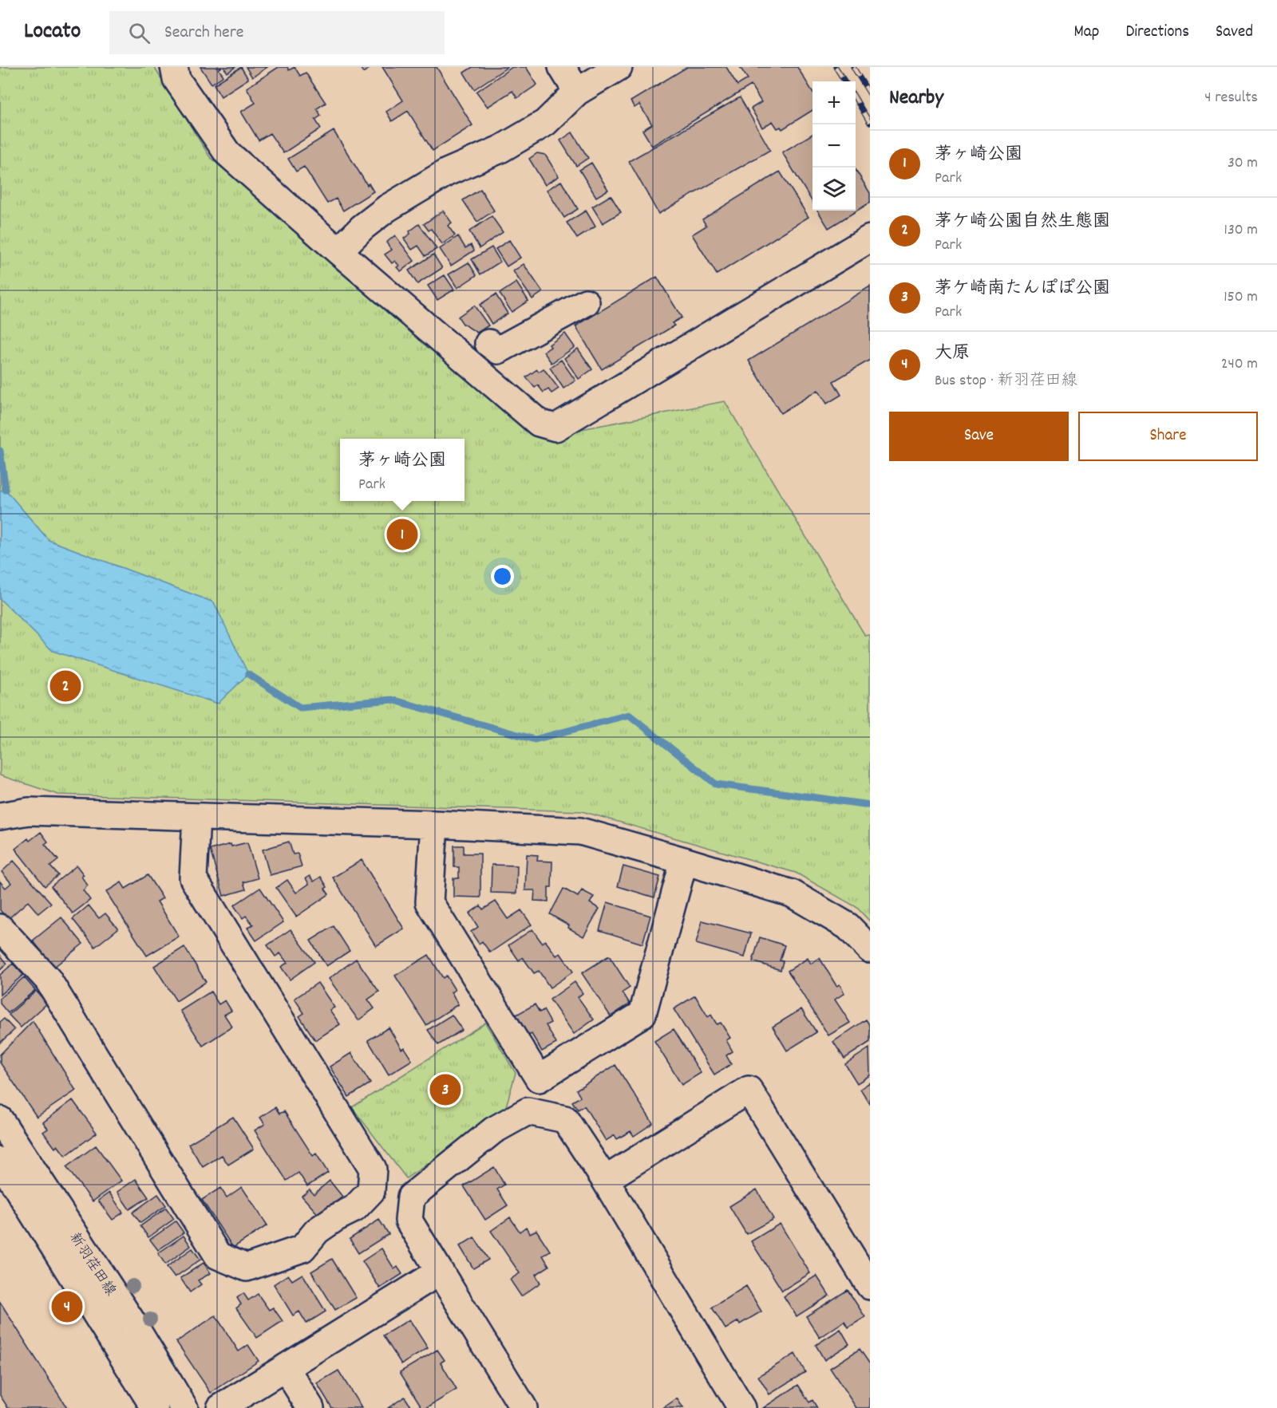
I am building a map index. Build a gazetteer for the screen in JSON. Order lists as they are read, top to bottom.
{
  "streets": {
    "street": ["新羽荏田線"]
  },
  "page": {
    "header": "Locato",
    "search": "Search here",
    "nav": ["Map", "Directions", "Saved"],
    "heading": ["Nearby", "4 results"],
    "map_buttons": ["+", "−"],
    "list": [
      {
        "mark": "1",
        "name": "茅ヶ崎公園",
        "note": "Park",
        "value": "30 m"
      },
      {
        "mark": "2",
        "name": "茅ケ崎公園自然生態園",
        "note": "Park",
        "value": "130 m"
      },
      {
        "mark": "3",
        "name": "茅ケ崎南たんぽぽ公園",
        "note": "Park",
        "value": "150 m"
      },
      {
        "mark": "4",
        "name": "大原",
        "note": "Bus stop · 新羽荏田線",
        "value": "240 m"
      }
    ],
    "buttons": ["Save", "Share"],
    "popup": ["茅ヶ崎公園", "Park"],
    "pins": [
      "1",
      "2",
      "3",
      "4"
    ]
  }
}
